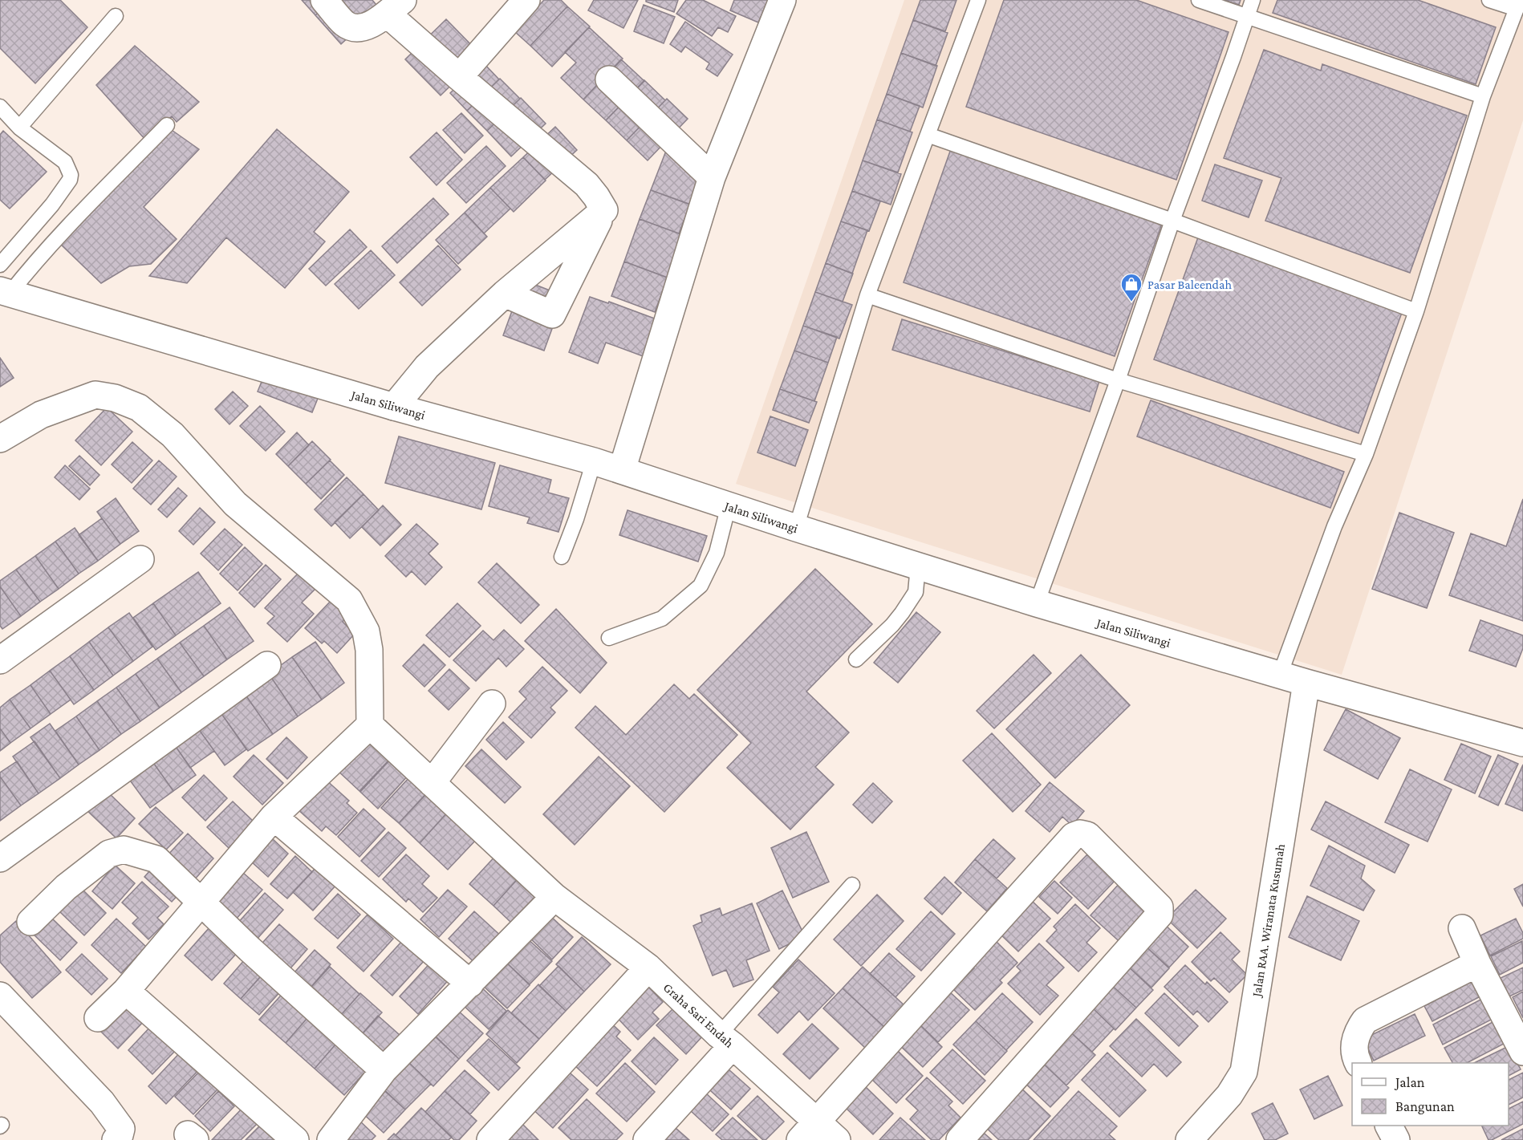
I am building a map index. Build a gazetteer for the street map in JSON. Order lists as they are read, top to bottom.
{
  "streets": {
    "street": ["Jalan Siliwangi", "Jalan RAA. Wiranata Kusumah", "Graha Sari Endah"]
  },
  "crossings": [
    ["Jalan Siliwangi", "Jalan RAA. Wiranata Kusumah"]
  ],
  "places": {
    "shop": ["Pasar Baleendah"]
  },
  "legend": ["Jalan", "Bangunan"]
}
